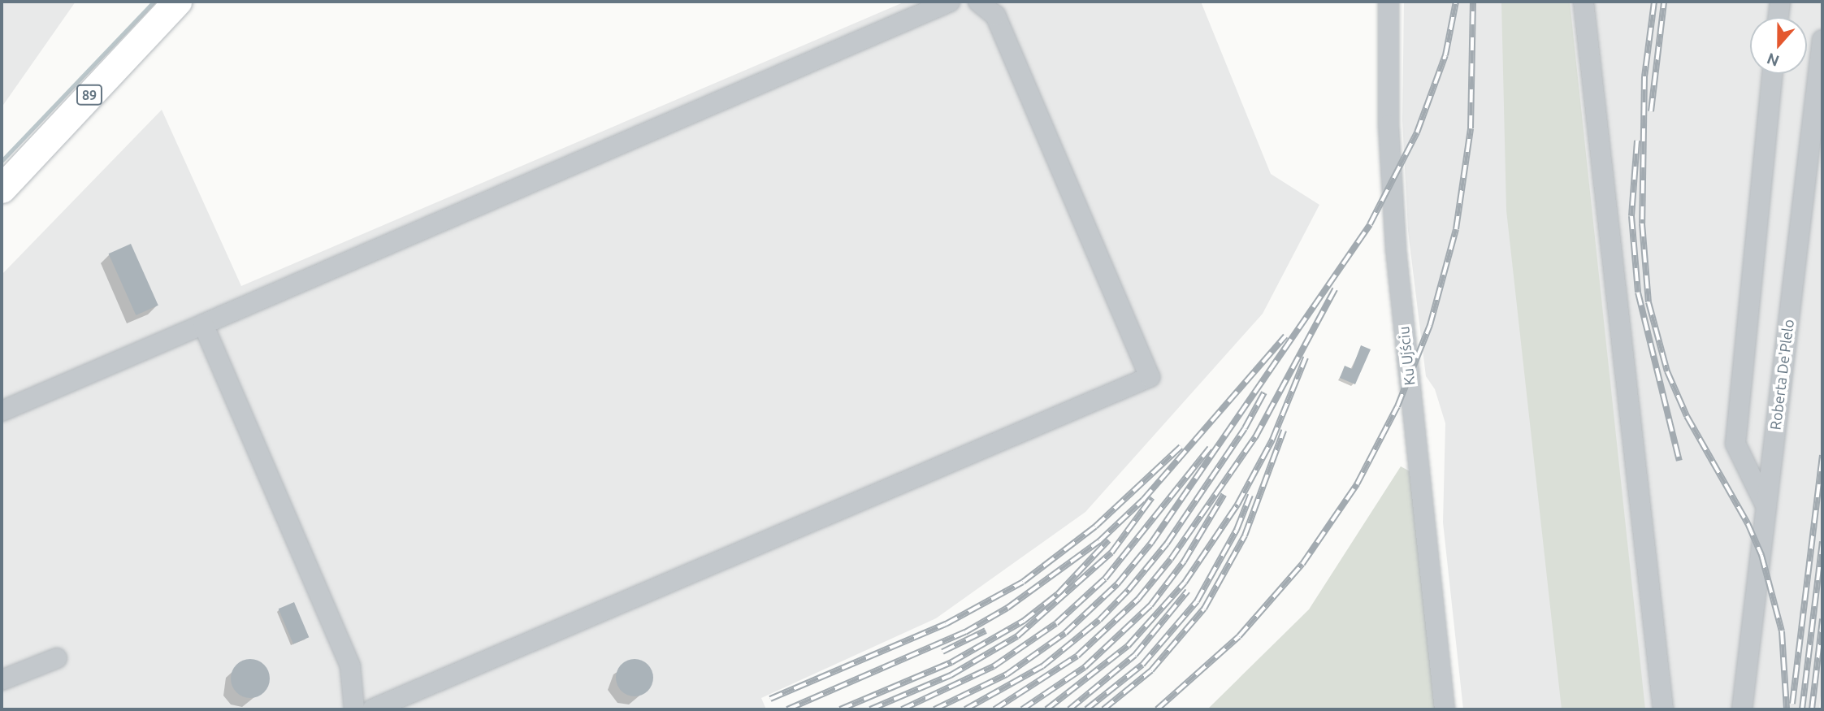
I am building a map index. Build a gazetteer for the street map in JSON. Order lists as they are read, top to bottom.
{
  "streets": {
    "highway": ["89"],
    "street": ["Ku Ujściu", "Roberta De'Plelo"]
  },
  "north": "bottom"
}
